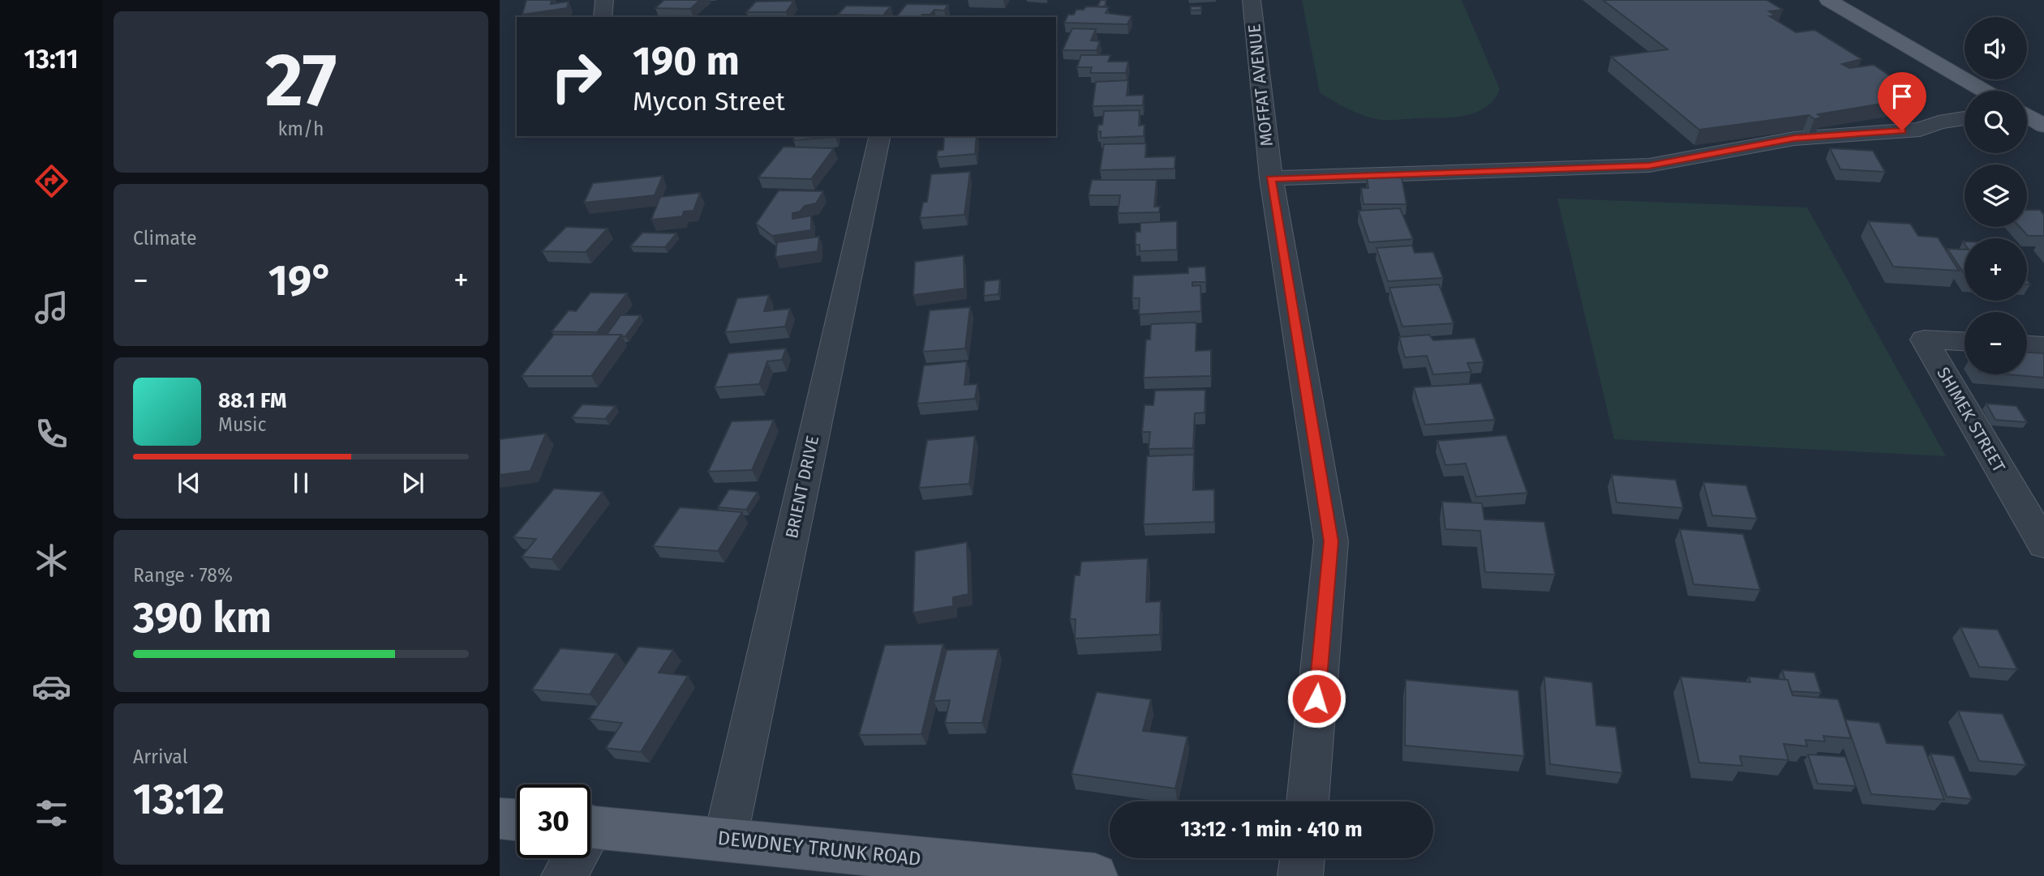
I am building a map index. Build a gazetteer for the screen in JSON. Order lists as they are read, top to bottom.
{
  "streets": {
    "main road": ["DEWDNEY TRUNK ROAD"],
    "street": ["MOFFAT AVENUE", "SHIMEK STREET", "BRIENT DRIVE"]
  },
  "crossings": [
    ["BRIENT DRIVE", "DEWDNEY TRUNK ROAD"]
  ],
  "page": {
    "tabs": "13:11",
    "tile": [
      ["27", "km/h"],
      "Climate",
      ["Range · 78%", "390 km"],
      ["Arrival", "13:12"]
    ],
    "map_buttons": ["+", "−"],
    "turn": ["190 m", "Mycon Street"],
    "heat": ["−", "19°", "+"],
    "song": ["88.1 FM", "Music"],
    "limit": "30",
    "trip": "13:12 · 1 min · 410 m"
  }
}
